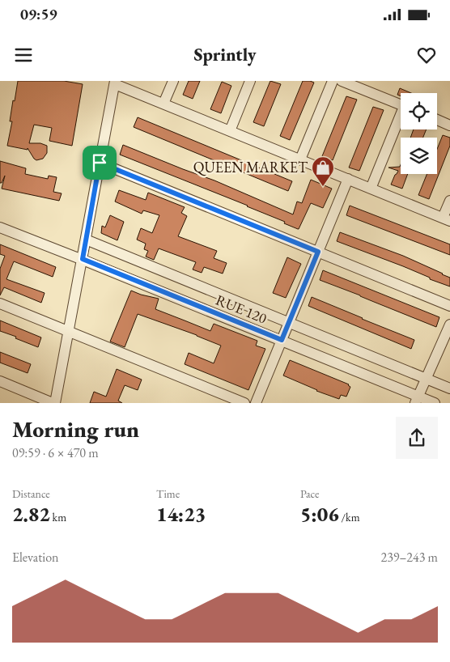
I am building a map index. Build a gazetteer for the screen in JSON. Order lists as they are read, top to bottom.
{
  "streets": {
    "street": ["RUE 120"]
  },
  "places": {
    "shop": ["QUEEN MARKET"]
  },
  "page": {
    "status": "09:59",
    "header": "Sprintly",
    "heading": ["Morning run", "09:59 · 6 × 470 m"],
    "stats": [
      ["Distance", "2.82 km"],
      ["Time", "14:23"],
      ["Pace", "5:06 /km"]
    ],
    "chart": ["Elevation", "239–243 m"]
  }
}
